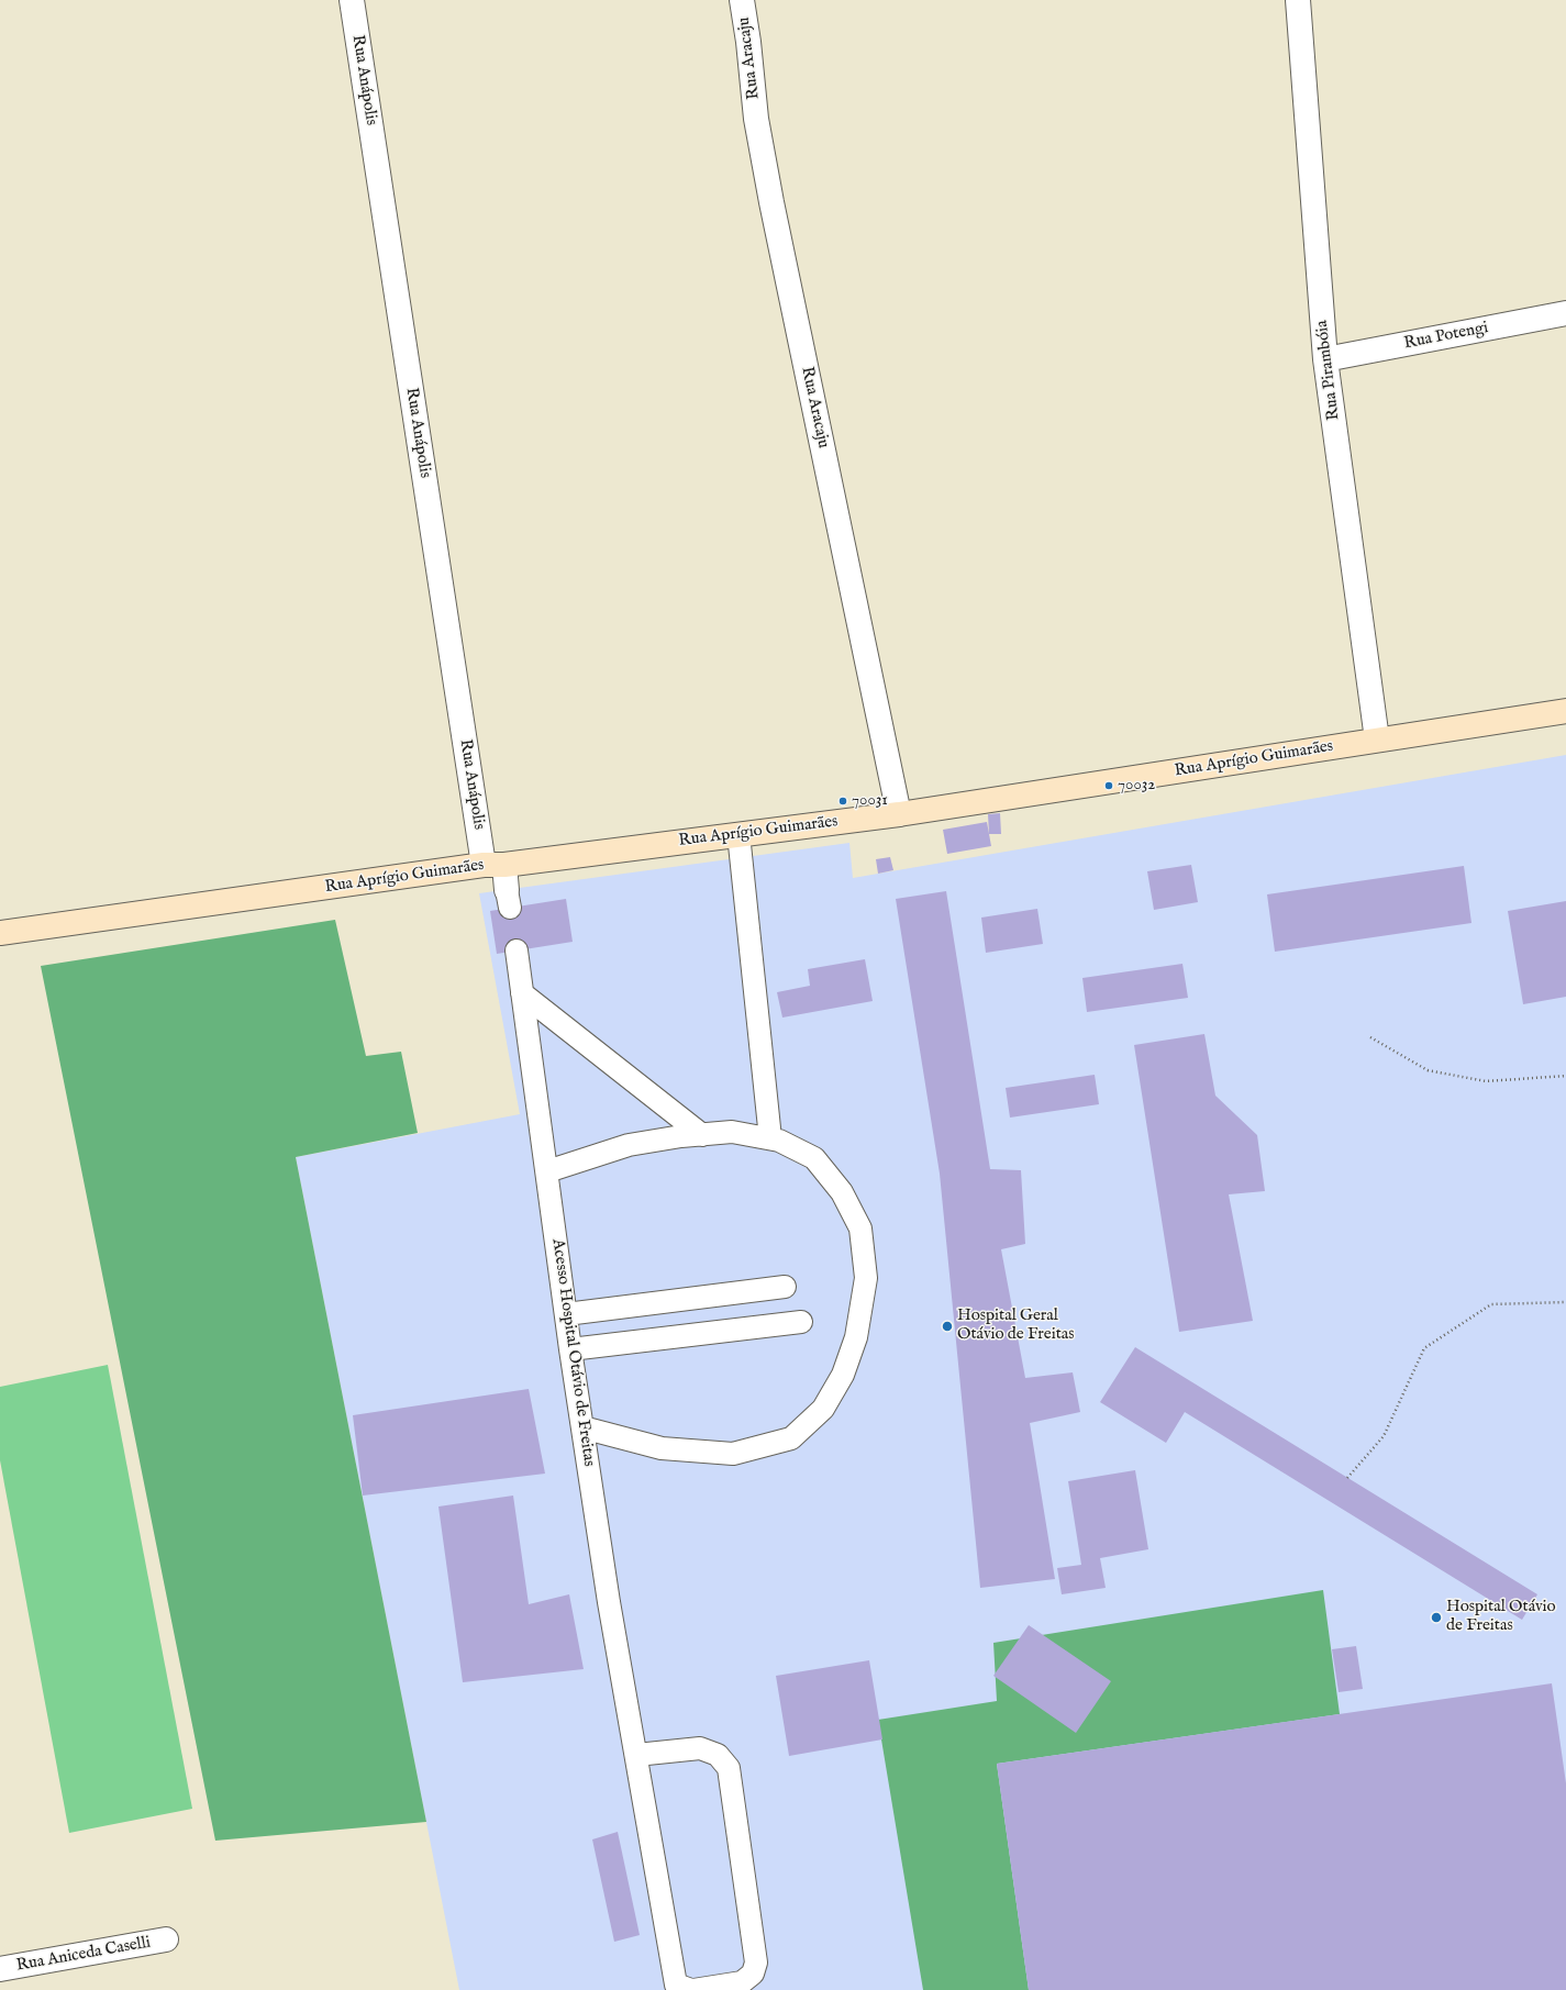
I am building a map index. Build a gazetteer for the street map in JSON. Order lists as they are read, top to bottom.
{
  "streets": {
    "street": [
      "Rua Aracaju",
      "Rua Anápolis",
      "Rua Potengi",
      "Rua Pirambóia",
      "Rua Aprígio Guimarães",
      "Rua Aniceda Caselli"
    ],
    "lane": ["Acesso Hospital Otávio de Freitas"]
  },
  "crossings": [
    ["Rua Aracaju", "Rua Aprígio Guimarães"],
    ["Rua Anápolis", "Rua Aprígio Guimarães"],
    ["Rua Potengi", "Rua Pirambóia"],
    ["Rua Pirambóia", "Rua Aprígio Guimarães"]
  ],
  "places": [
    "70032",
    "70031",
    "Hospital Geral Otávio de Freitas",
    "Hospital Otávio de Freitas"
  ]
}
